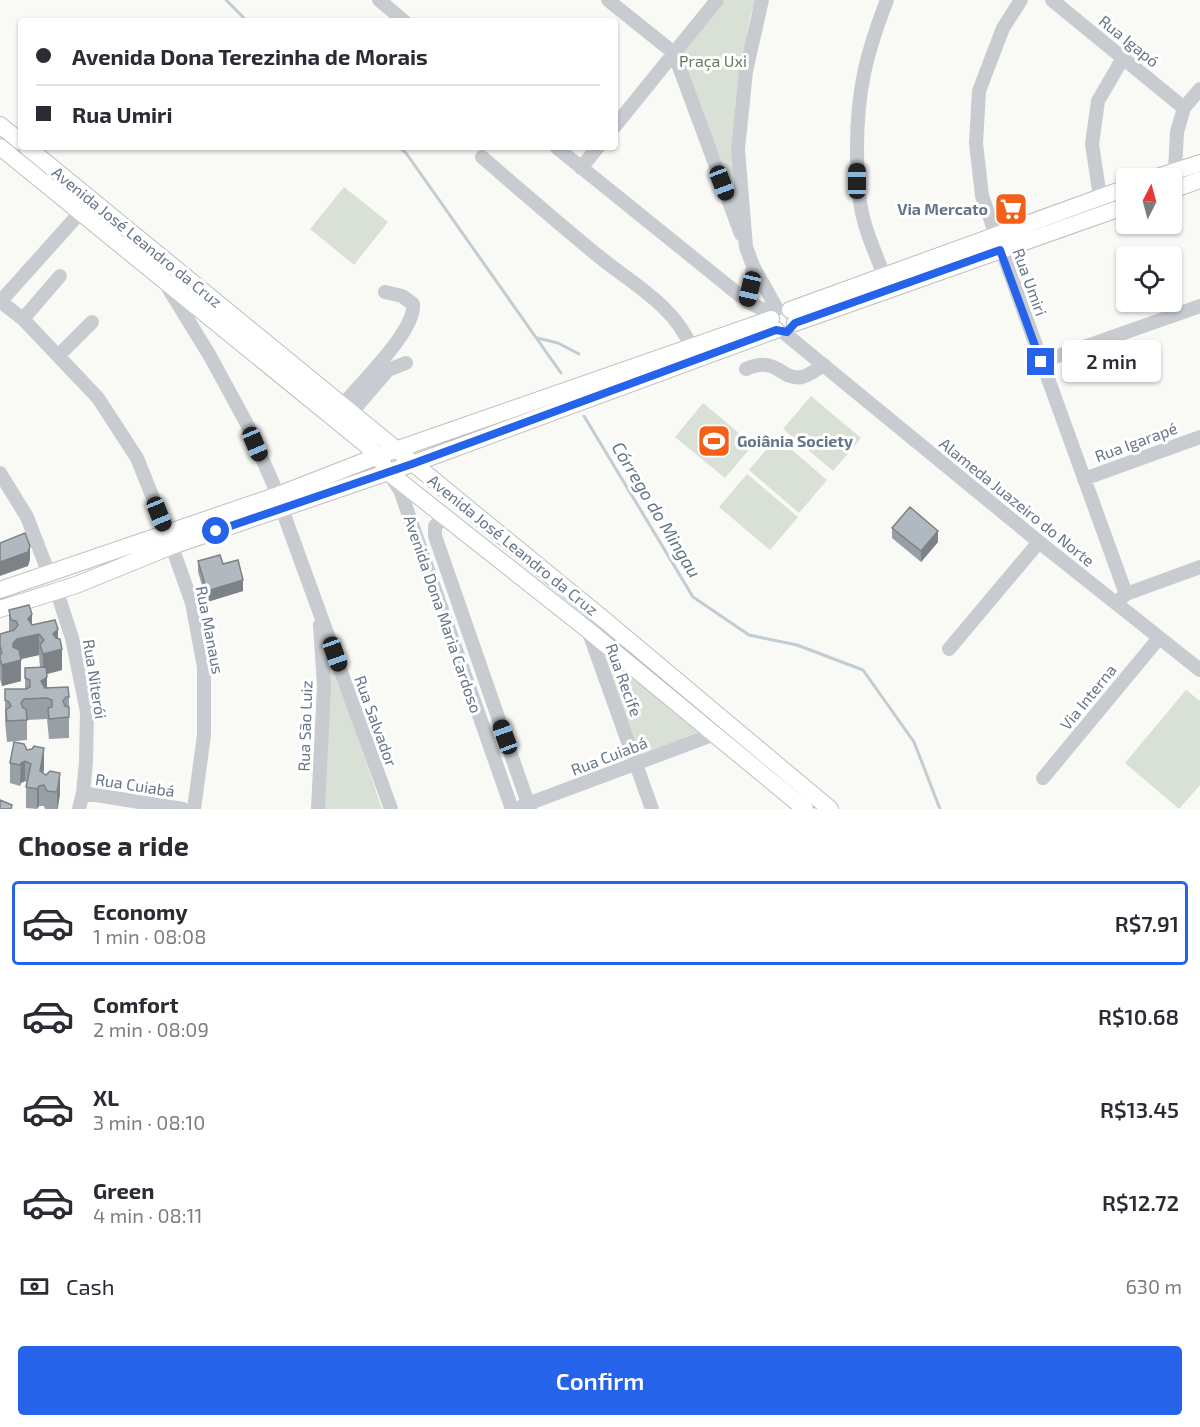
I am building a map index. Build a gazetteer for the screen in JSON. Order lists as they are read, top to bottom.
{
  "streets": {
    "main road": ["Avenida José Leandro da Cruz", "Avenida Dona Maria Cardoso"],
    "street": [
      "Rua Igapó",
      "Rua Umiri",
      "Rua Igarapé",
      "Alameda Juazeiro do Norte",
      "Rua Manaus",
      "Rua Niterói",
      "Rua Recife",
      "Via Interna",
      "Rua Salvador",
      "Rua São Luiz",
      "Rua Cuiabá"
    ]
  },
  "crossings": [
    ["Avenida José Leandro da Cruz", "Avenida Dona Maria Cardoso"],
    ["Avenida José Leandro da Cruz", "Rua Recife"],
    ["Avenida José Leandro da Cruz", "Rua Salvador"],
    ["Avenida José Leandro da Cruz", "Rua Cuiabá"],
    ["Rua Umiri", "Rua Igarapé"],
    ["Rua Umiri", "Alameda Juazeiro do Norte"],
    ["Alameda Juazeiro do Norte", "Via Interna"],
    ["Avenida Dona Maria Cardoso", "Rua Cuiabá"],
    ["Rua Niterói", "Rua Cuiabá"],
    ["Rua Recife", "Rua Cuiabá"],
    ["Rua Salvador", "Rua São Luiz"]
  ],
  "water": ["Córrego do Mingau"],
  "parks": ["Praça Uxi"],
  "places": {
    "supermarket": ["Via Mercato"],
    "sports": ["Goiânia Society"]
  },
  "north": "top",
  "page": {
    "banner": ["Avenida Dona Terezinha de Morais", "Rua Umiri"],
    "bubble": "2 min",
    "heading": "Choose a ride",
    "list": [
      {
        "name": "Economy",
        "note": "1 min · 08:08",
        "value": "R$7.91"
      },
      {
        "name": "Comfort",
        "note": "2 min · 08:09",
        "value": "R$10.68"
      },
      {
        "name": "XL",
        "note": "3 min · 08:10",
        "value": "R$13.45"
      },
      {
        "name": "Green",
        "note": "4 min · 08:11",
        "value": "R$12.72"
      }
    ],
    "pay": ["Cash", "630 m"],
    "buttons": "Confirm"
  }
}
